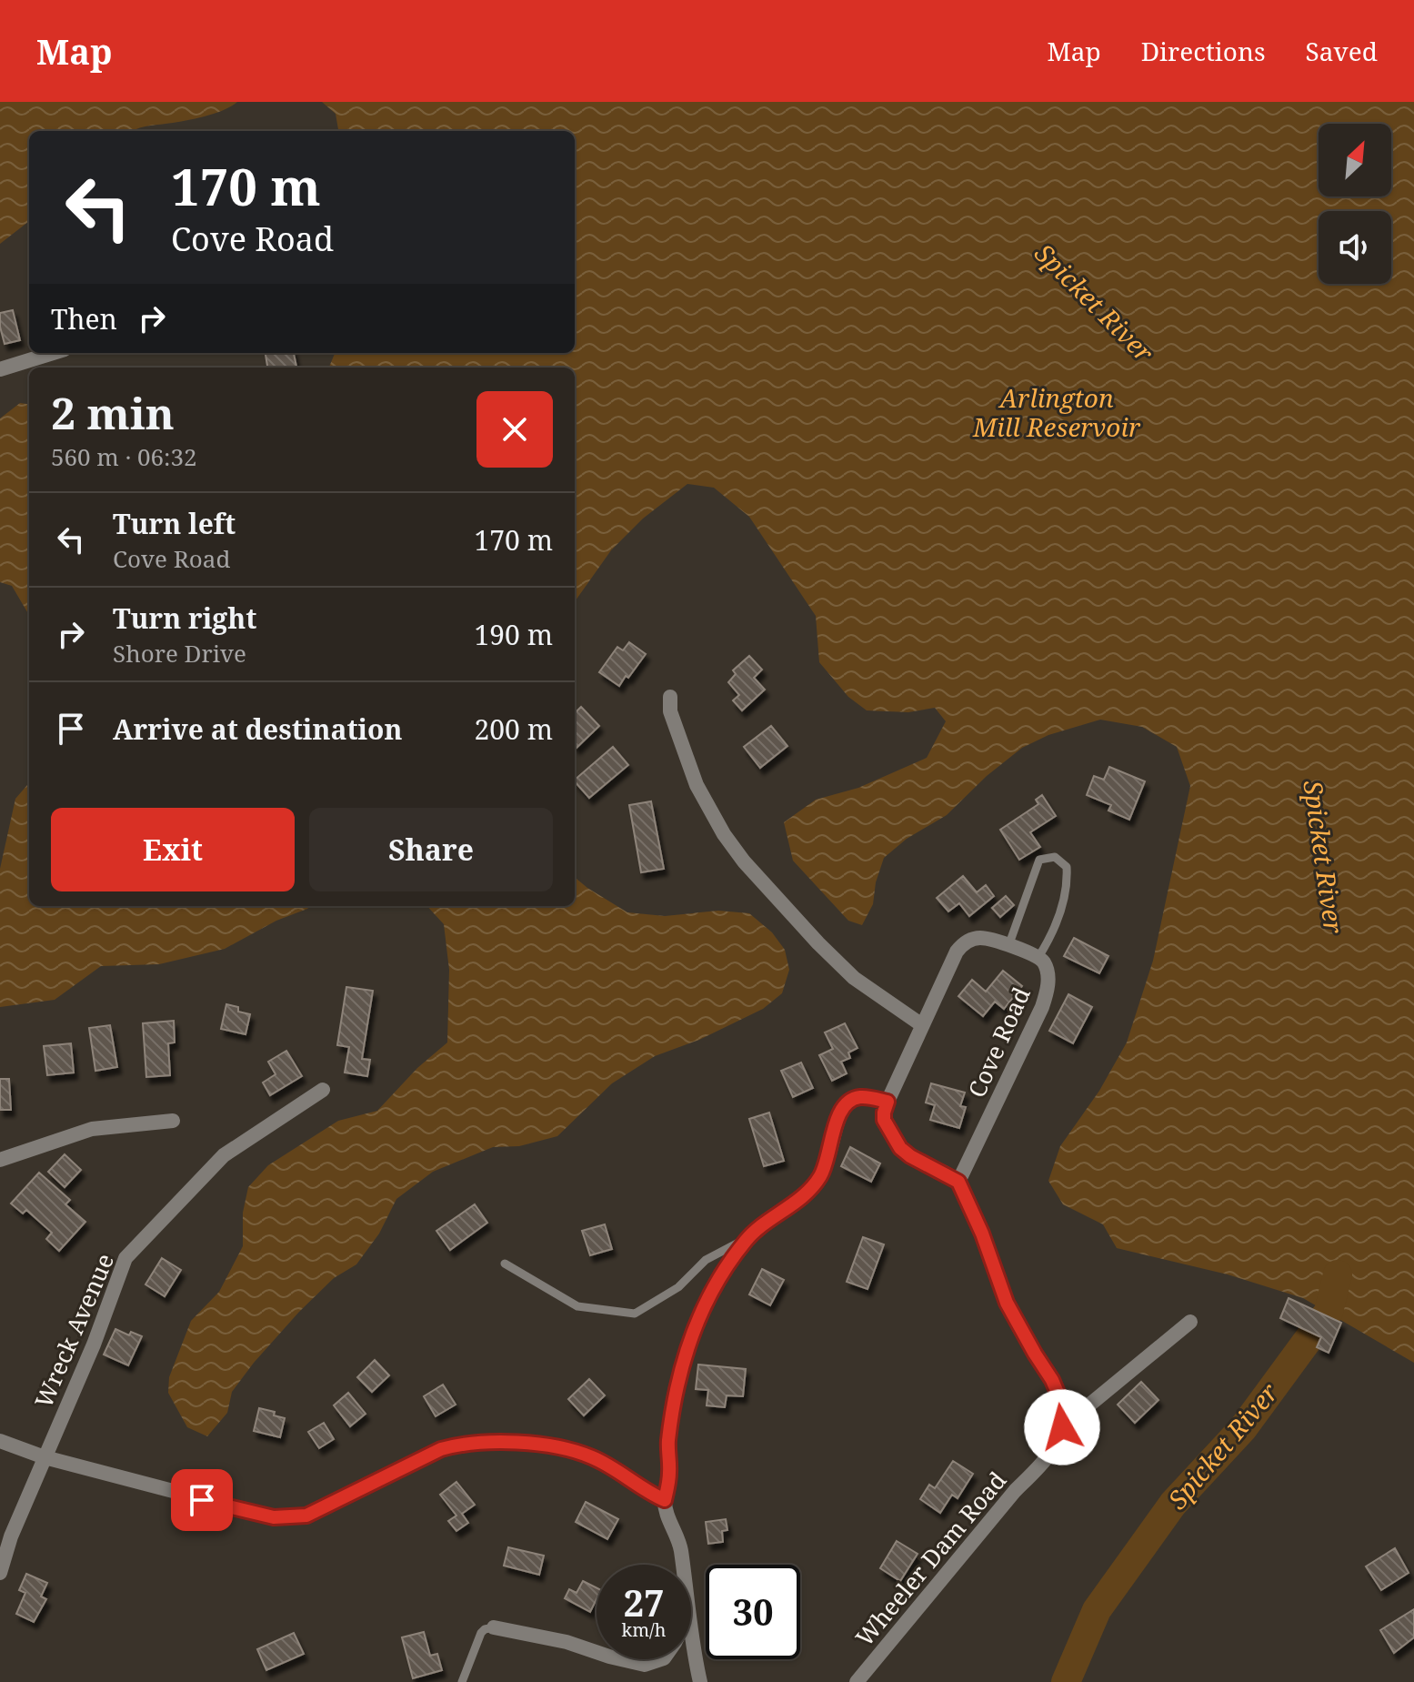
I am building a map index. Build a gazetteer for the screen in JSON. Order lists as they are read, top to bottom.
{
  "streets": {
    "street": ["Cove Road", "Wreck Avenue", "Wheeler Dam Road"]
  },
  "water": ["Spicket River", "Arlington Mill Reservoir"],
  "north": "top right",
  "page": {
    "header": "Map",
    "nav": ["Map", "Directions", "Saved"],
    "turn": ["170 m", "Cove Road"],
    "then": "Then",
    "heading": ["2 min", "560 m · 06:32"],
    "list": [
      {
        "name": "Turn left",
        "note": "Cove Road",
        "value": "170 m"
      },
      {
        "name": "Turn right",
        "note": "Shore Drive",
        "value": "190 m"
      },
      {
        "name": "Arrive at destination",
        "value": "200 m"
      }
    ],
    "buttons": ["Exit", "Share"],
    "speed": "27 km/h",
    "limit": "30"
  }
}
